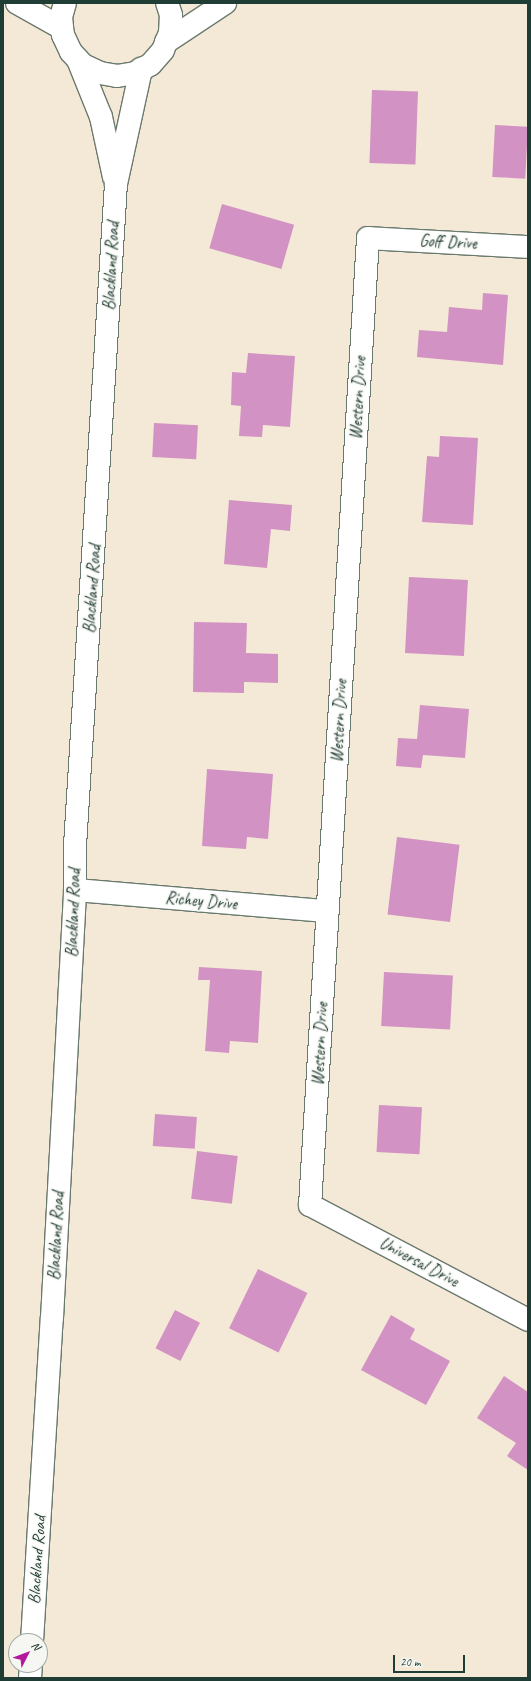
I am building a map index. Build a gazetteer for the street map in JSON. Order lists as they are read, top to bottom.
{
  "streets": {
    "street": [
      "Goff Drive",
      "Blackland Road",
      "Western Drive",
      "Richey Drive",
      "Universal Drive"
    ]
  },
  "crossings": [
    ["Goff Drive", "Western Drive"],
    ["Blackland Road", "Richey Drive"],
    ["Western Drive", "Richey Drive"],
    ["Western Drive", "Universal Drive"]
  ],
  "scale_bar": "20 m",
  "north": "top right"
}
